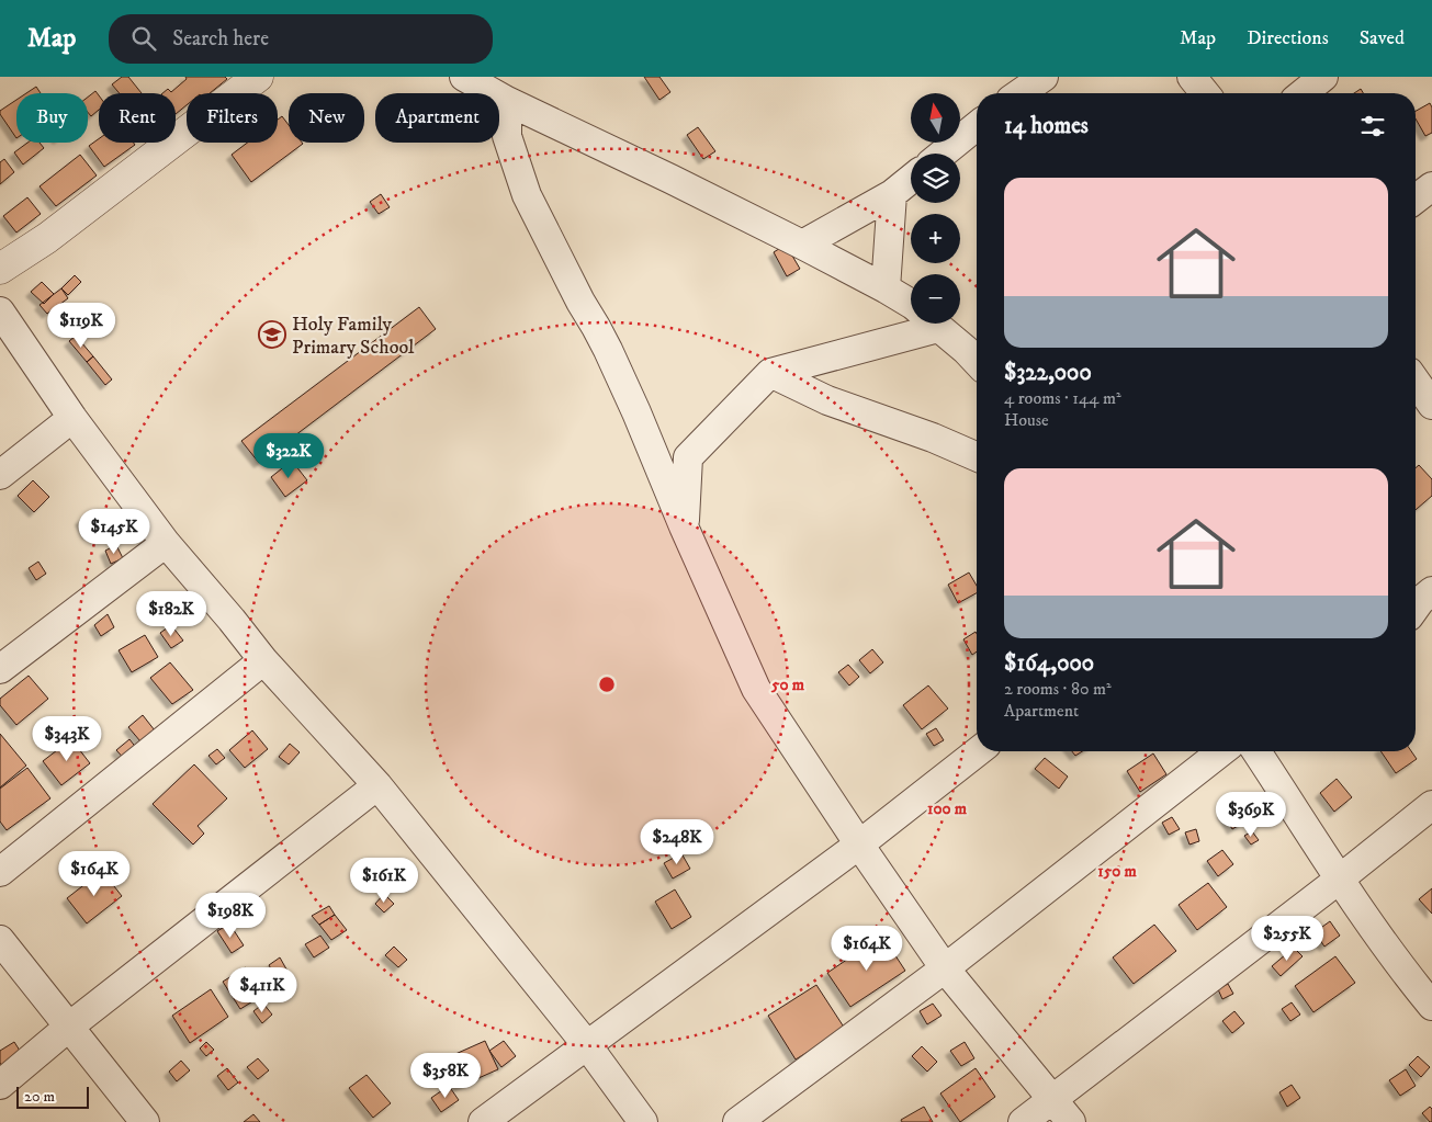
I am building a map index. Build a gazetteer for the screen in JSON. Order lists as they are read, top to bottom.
{
  "places": {
    "school or university": ["Holy Family Primary School"]
  },
  "scale_bar": "20 m",
  "north": "top",
  "page": {
    "header": "Map",
    "search": "Search here",
    "nav": ["Map", "Directions", "Saved"],
    "map_buttons": ["+", "−"],
    "chip": [
      "Buy",
      "Rent",
      "Filters",
      "New",
      "Apartment"
    ],
    "heading": "14 homes",
    "list": [
      {
        "name": "$322,000",
        "note": "4 rooms · 144 m² · House"
      },
      {
        "name": "$164,000",
        "note": "2 rooms · 80 m² · Apartment"
      }
    ],
    "price": [
      "$119K",
      "$322K",
      "$145K",
      "$182K",
      "$343K",
      "$369K",
      "$248K",
      "$164K",
      "$161K",
      "$198K",
      "$255K",
      "$164K",
      "$411K",
      "$358K"
    ],
    "scale": "20 m"
  },
  "rings": ["50 m", "100 m", "150 m"]
}
